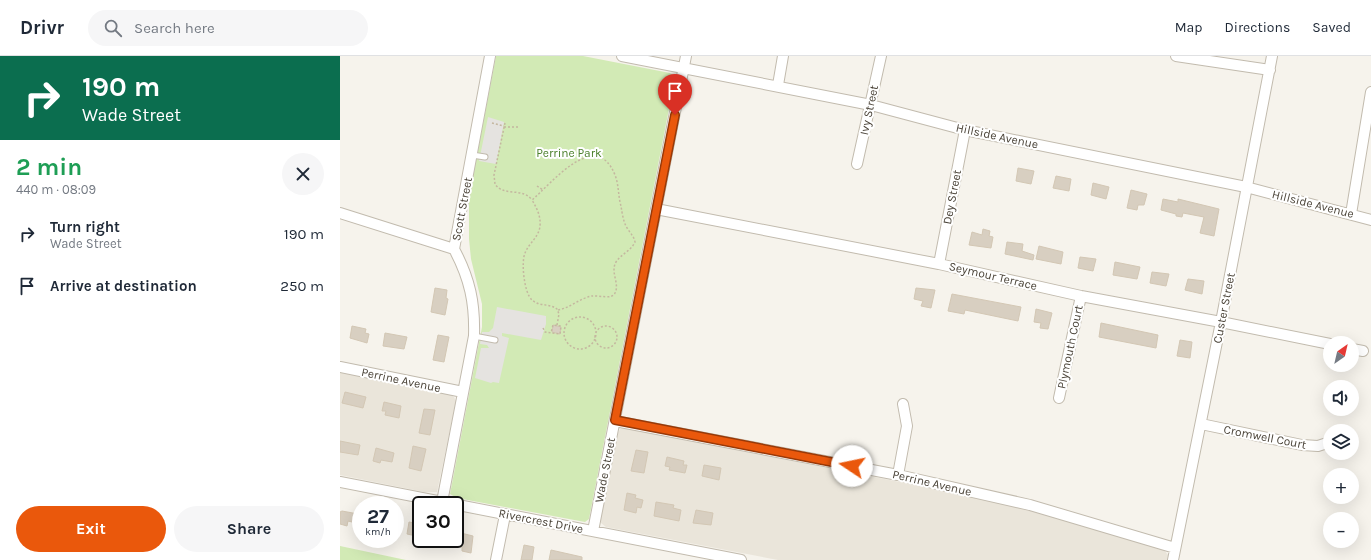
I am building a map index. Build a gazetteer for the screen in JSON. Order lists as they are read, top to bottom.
{
  "streets": {
    "street": [
      "Ivy Street",
      "Hillside Avenue",
      "Dey Street",
      "Scott Street",
      "Seymour Terrace",
      "Custer Street",
      "Plymouth Court",
      "Perrine Avenue",
      "Cromwell Court",
      "Wade Street",
      "Rivercrest Drive"
    ]
  },
  "crossings": [
    ["Ivy Street", "Hillside Avenue"],
    ["Hillside Avenue", "Dey Street"],
    ["Hillside Avenue", "Custer Street"],
    ["Hillside Avenue", "Wade Street"],
    ["Dey Street", "Seymour Terrace"],
    ["Scott Street", "Perrine Avenue"],
    ["Seymour Terrace", "Custer Street"],
    ["Seymour Terrace", "Plymouth Court"],
    ["Seymour Terrace", "Wade Street"],
    ["Custer Street", "Perrine Avenue"],
    ["Custer Street", "Cromwell Court"],
    ["Perrine Avenue", "Wade Street"],
    ["Wade Street", "Rivercrest Drive"]
  ],
  "parks": ["Perrine Park"],
  "north": "top right",
  "page": {
    "header": "Drivr",
    "search": "Search here",
    "nav": ["Map", "Directions", "Saved"],
    "turn": ["190 m", "Wade Street"],
    "heading": ["2 min", "440 m · 08:09"],
    "list": [
      {
        "name": "Turn right",
        "note": "Wade Street",
        "value": "190 m"
      },
      {
        "name": "Arrive at destination",
        "value": "250 m"
      }
    ],
    "map_buttons": ["+", "−"],
    "speed": "27 km/h",
    "limit": "30",
    "buttons": ["Exit", "Share"]
  }
}
